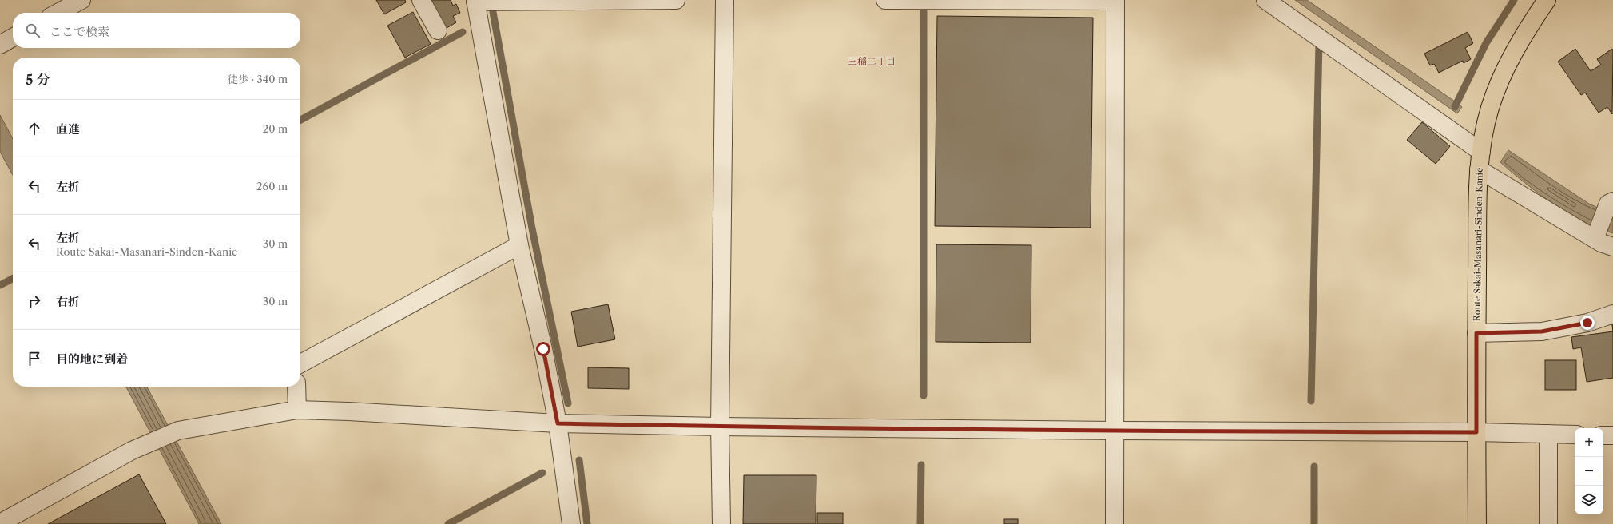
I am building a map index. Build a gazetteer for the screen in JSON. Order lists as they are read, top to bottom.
{
  "streets": {
    "main road": ["Route Sakai-Masanari-Sinden-Kanie"]
  },
  "districts": ["三稲二丁目"],
  "page": {
    "search": "ここで検索",
    "heading": ["5 分", "徒歩 · 340 m"],
    "list": [
      ["直進", "20 m"],
      ["左折", "260 m"],
      ["左折", "Route Sakai-Masanari-Sinden-Kanie", "30 m"],
      ["右折", "30 m"],
      "目的地に到着"
    ],
    "map_buttons": ["+", "−"]
  }
}
